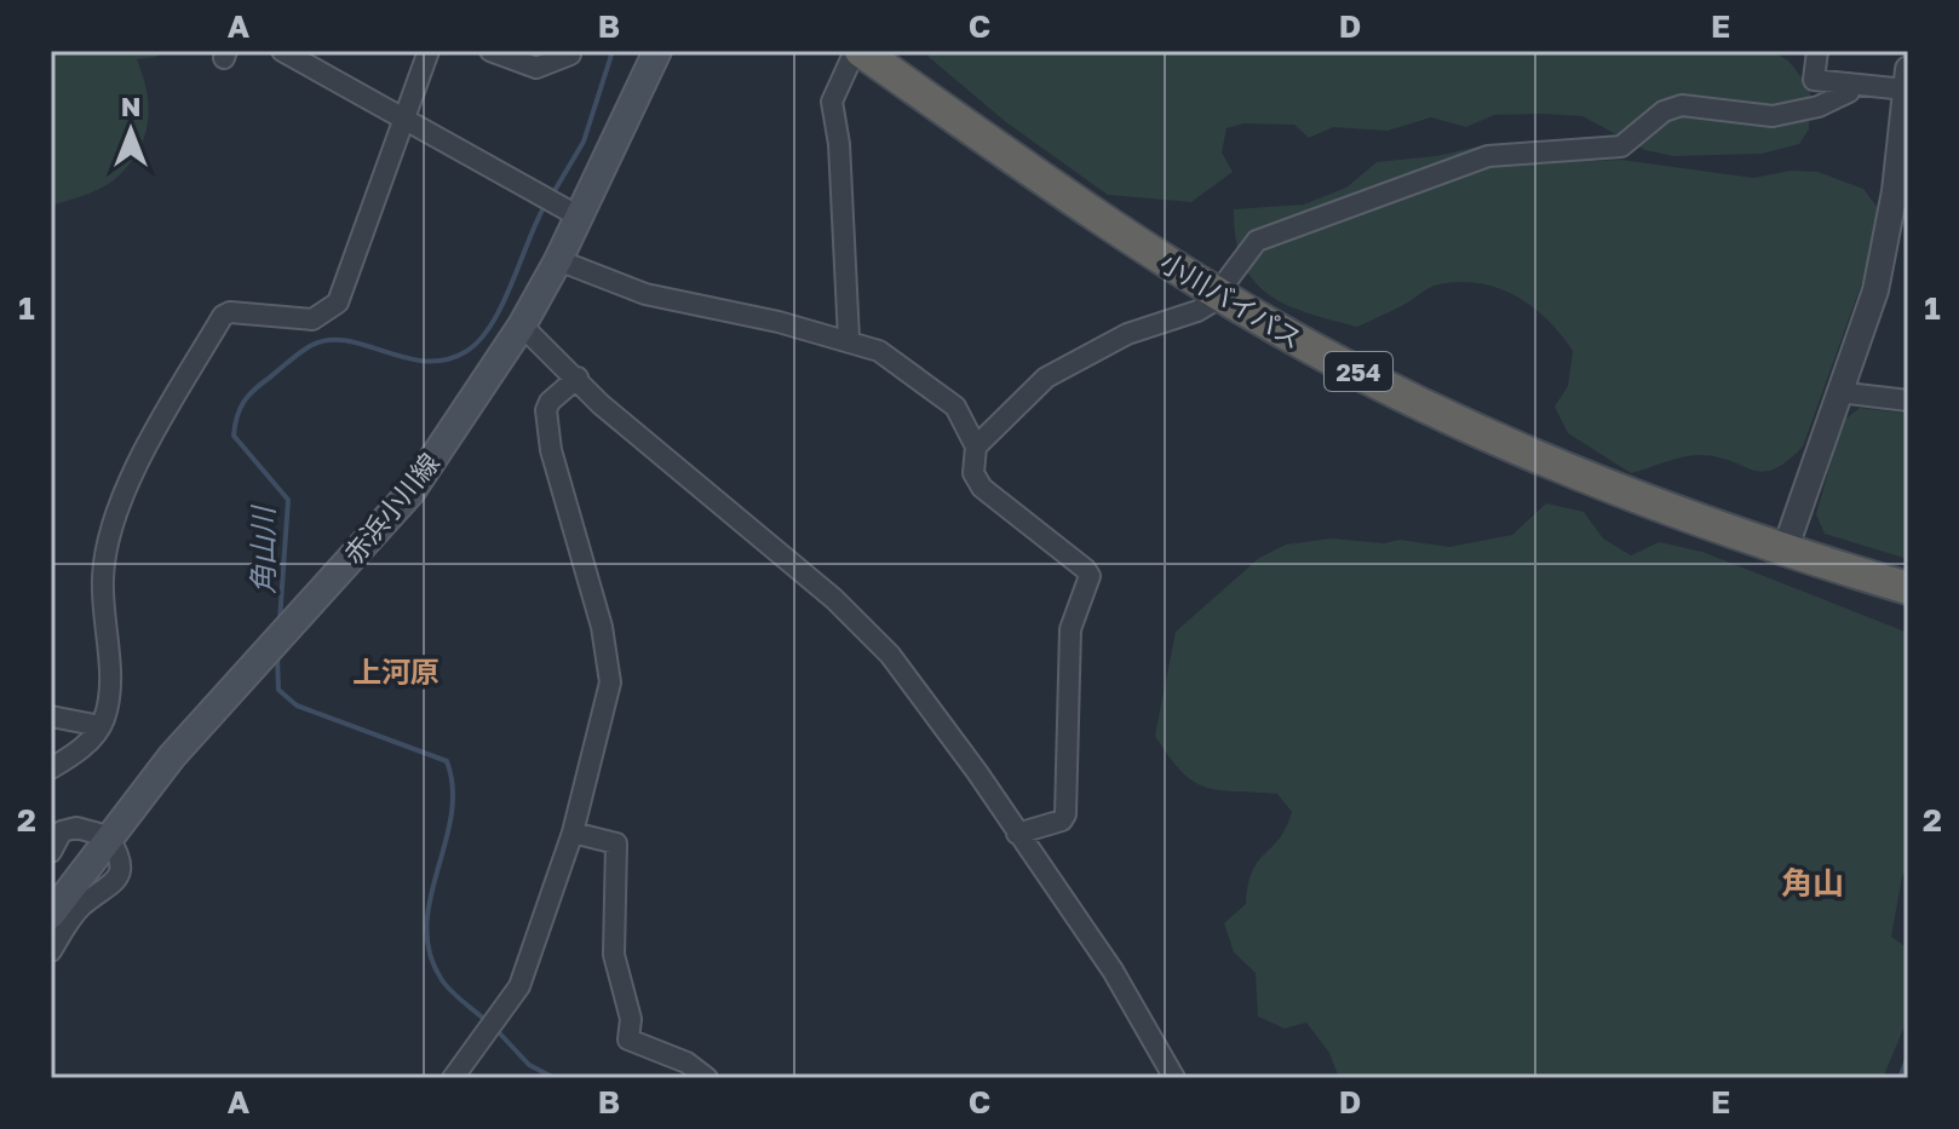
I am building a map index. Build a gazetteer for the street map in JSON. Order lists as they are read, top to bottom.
{
  "streets": {
    "highway": ["小川バイパス", "254"],
    "main road": ["赤浜小川線"]
  },
  "districts": ["上河原", "角山"],
  "water": ["角山川"],
  "north": "top",
  "grid": {
    "columns": [
      "A",
      "B",
      "C",
      "D",
      "E"
    ],
    "rows": ["1", "2"]
  }
}
